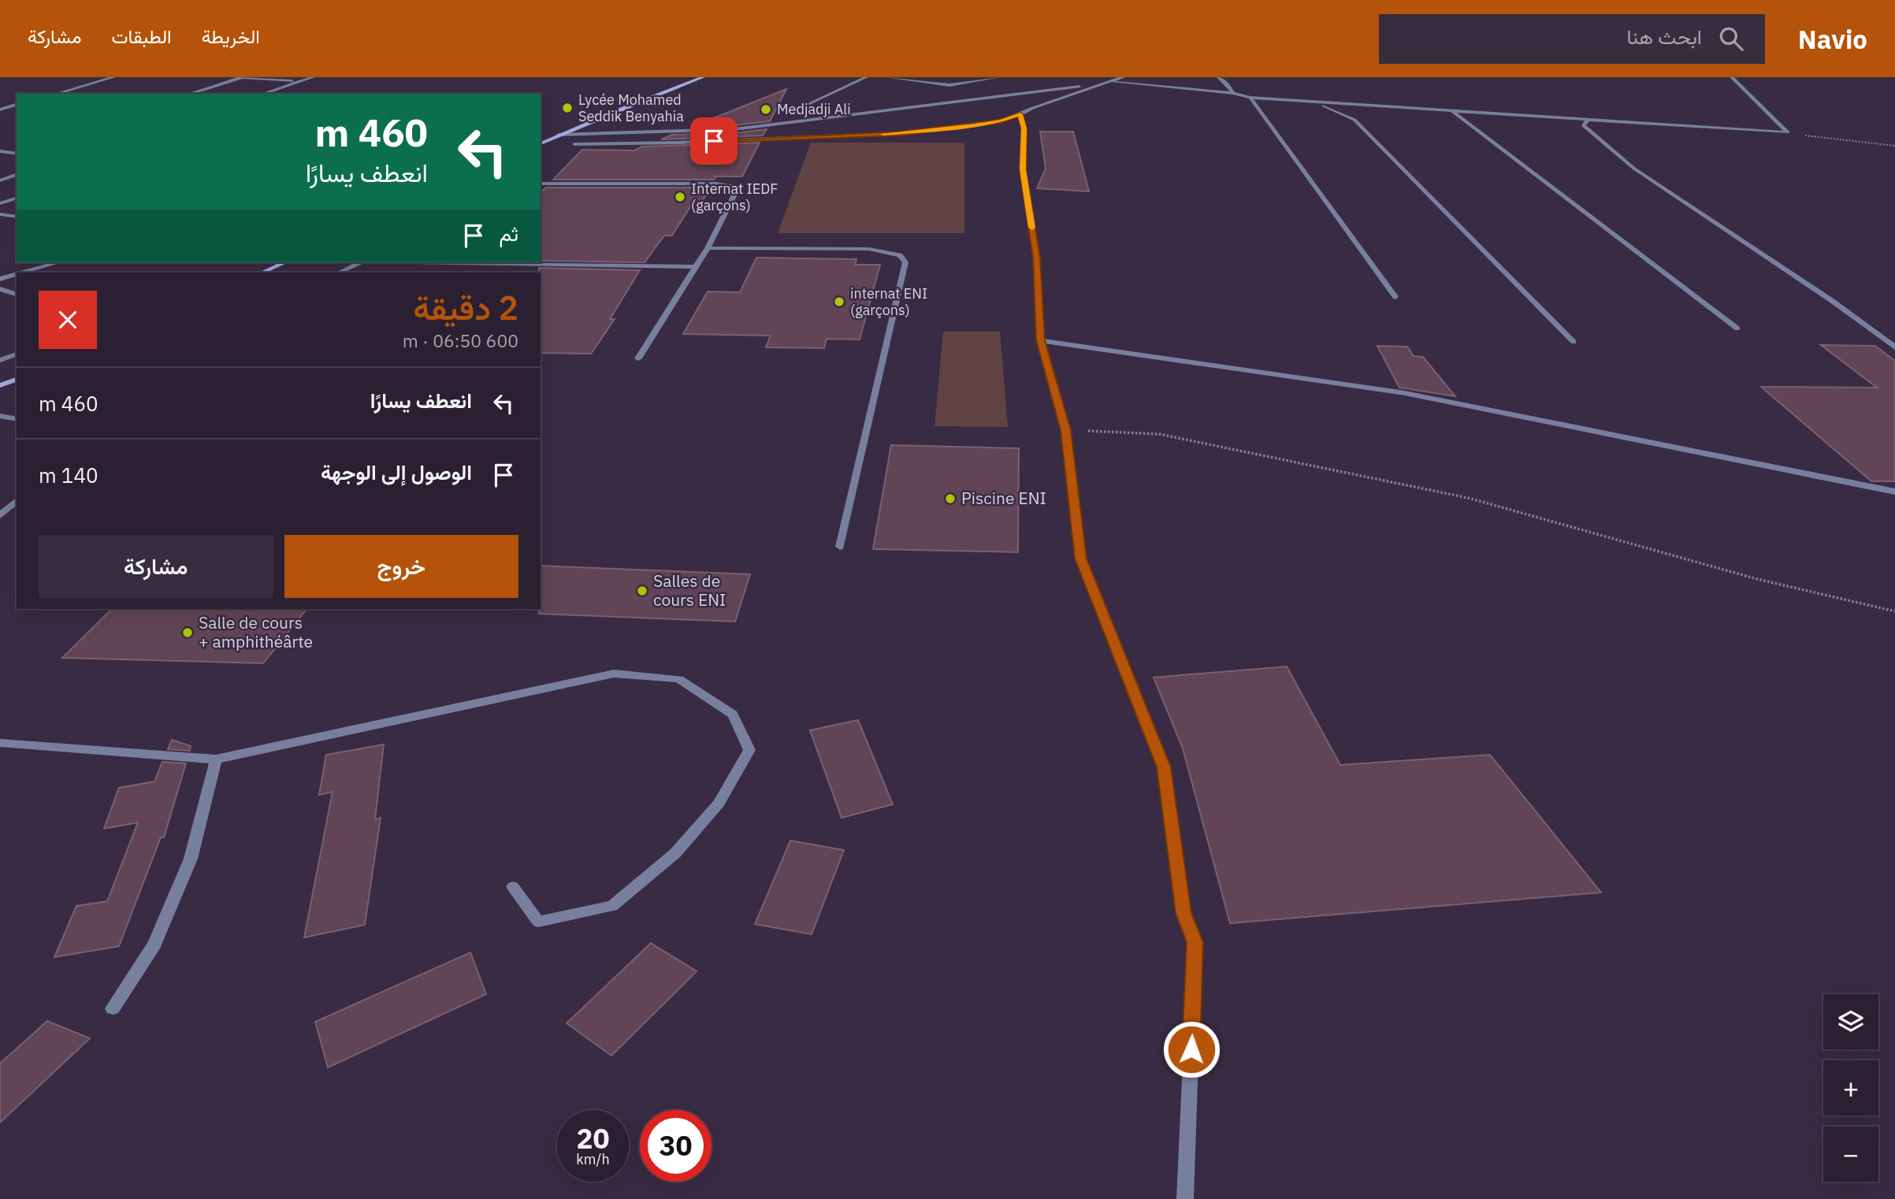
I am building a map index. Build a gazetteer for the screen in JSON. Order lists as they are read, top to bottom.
{
  "places": [
    "Lycée Mohamed Seddik Benyahia",
    "Medjadji Ali",
    "Internat IEDF (garçons)",
    "internat ENI (garçons)",
    "Piscine ENI",
    "Salles de cours ENI",
    "Salle de cours + amphithéârte"
  ],
  "page": {
    "header": "Navio",
    "search": "ابحث هنا",
    "nav": ["الخريطة", "الطبقات", "مشاركة"],
    "turn": ["460 m", "انعطف يسارًا"],
    "then": "ثم",
    "heading": ["2 دقيقة", "600 m · 06:50"],
    "list": [
      {
        "name": "انعطف يسارًا",
        "value": "460 m"
      },
      {
        "name": "الوصول إلى الوجهة",
        "value": "140 m"
      }
    ],
    "buttons": ["خروج", "مشاركة"],
    "map_buttons": ["+", "−"],
    "speed": "20 km/h",
    "limit": "30"
  }
}
